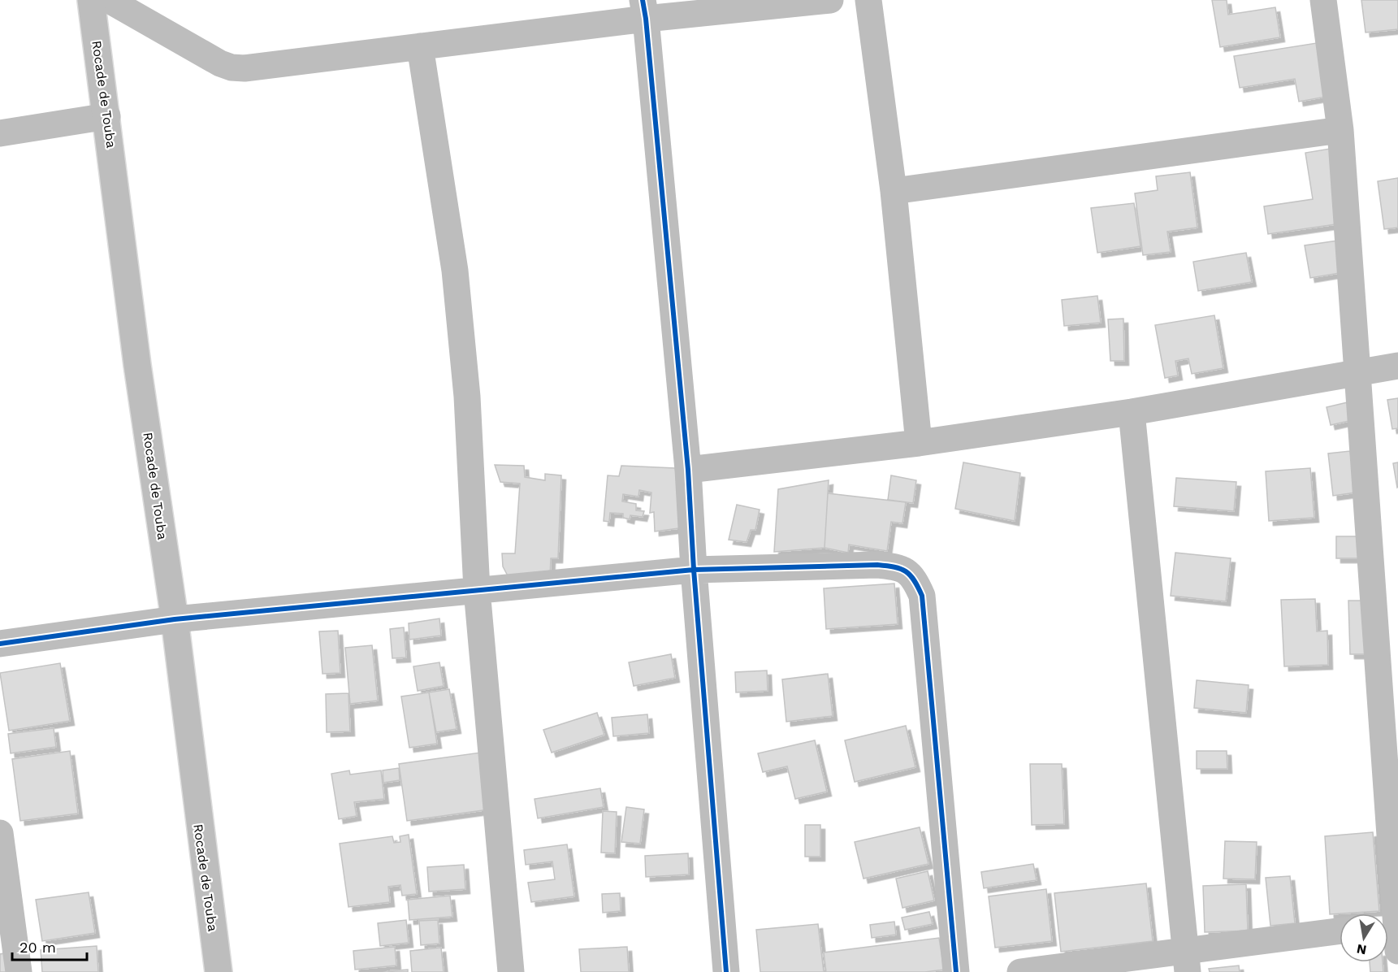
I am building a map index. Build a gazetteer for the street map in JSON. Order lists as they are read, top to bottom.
{
  "streets": {
    "street": ["Rocade de Touba"]
  },
  "scale_bar": "20 m",
  "north": "bottom"
}
